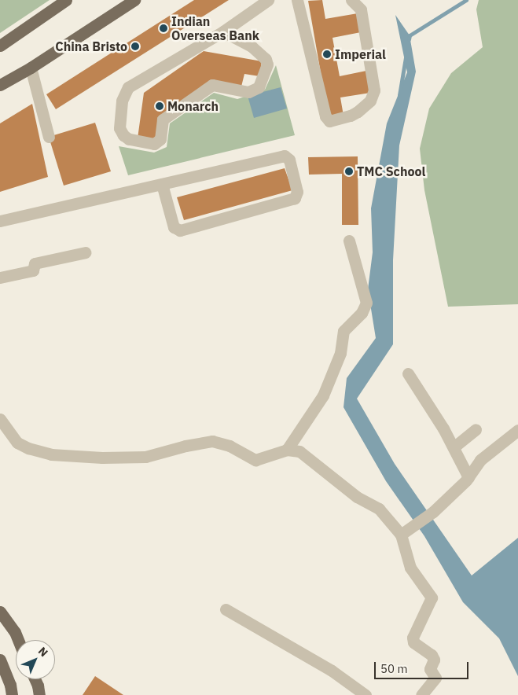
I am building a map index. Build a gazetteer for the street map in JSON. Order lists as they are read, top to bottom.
{
  "places": [
    "Indian Overseas Bank",
    "China Bristo",
    "Imperial",
    "Monarch",
    "TMC School"
  ],
  "scale_bar": "50 m",
  "north": "top right"
}
